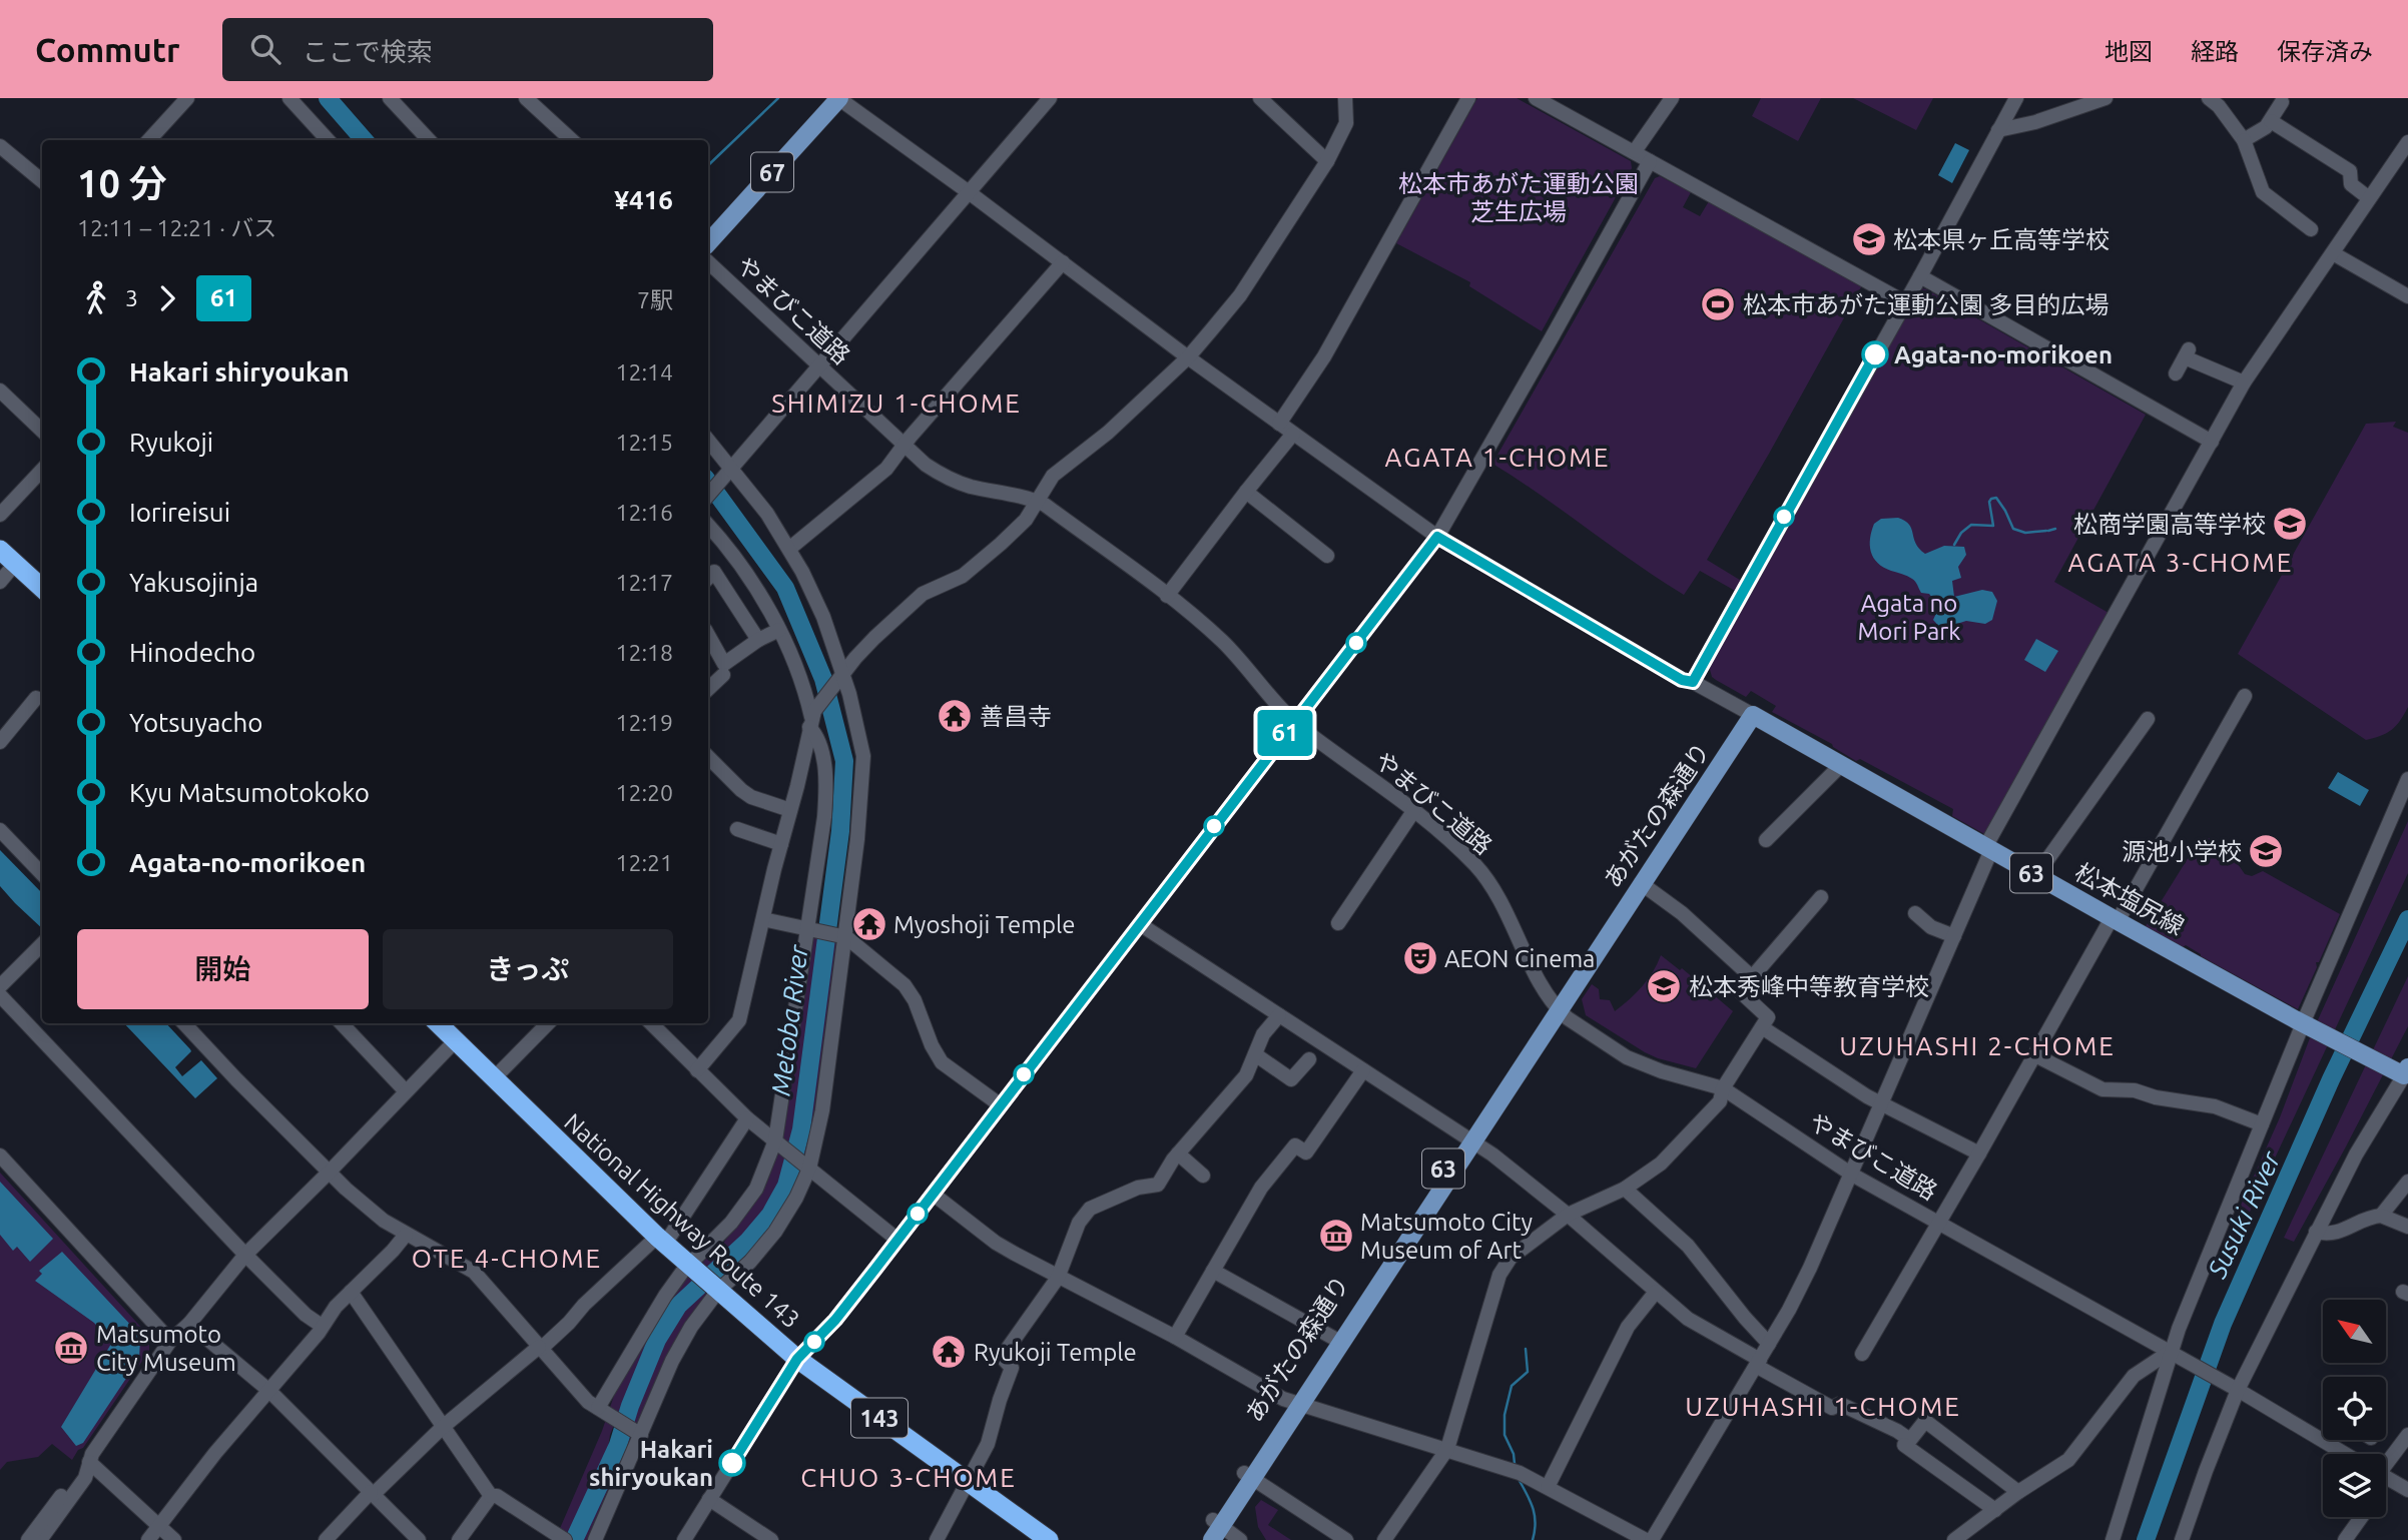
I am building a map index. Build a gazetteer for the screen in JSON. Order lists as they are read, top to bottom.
{
  "streets": {
    "highway": ["National Highway Route 143", "143"],
    "main road": [
      "67",
      "あがたの森通り",
      "63",
      "松本塩尻線"
    ],
    "street": ["やまびこ道路"]
  },
  "crossings": [
    ["やまびこ道路", "あがたの森通り"],
    ["あがたの森通り", "松本塩尻線"]
  ],
  "districts": [
    "SHIMIZU 1-CHOME",
    "AGATA 1-CHOME",
    "AGATA 3-CHOME",
    "UZUHASHI 2-CHOME",
    "OTE 4-CHOME",
    "UZUHASHI 1-CHOME",
    "CHUO 3-CHOME"
  ],
  "water": ["Metoba River", "Susuki River"],
  "parks": ["松本市あがた運動公園 芝生広場", "Agata no Mori Park"],
  "places": {
    "school or university": [
      "松本県ヶ丘高等学校",
      "松商学園高等学校",
      "源池小学校",
      "松本秀峰中等教育学校"
    ],
    "sports": ["松本市あがた運動公園 多目的広場"],
    "other": ["Agata-no-morikoen", "Hakari shiryoukan"],
    "temple": ["善昌寺", "Myoshoji Temple", "Ryukoji Temple"],
    "theatre": ["AEON Cinema"],
    "museum": ["Matsumoto City Museum of Art", "Matsumoto City Museum"]
  },
  "lines": ["bus line 61"],
  "north": "top left",
  "page": {
    "header": "Commutr",
    "search": "ここで検索",
    "nav": ["地図", "経路", "保存済み"],
    "on_map": "61",
    "heading": ["10 分", "12:11 – 12:21 · バス", "¥416"],
    "legs": ["3", "61", "7駅"],
    "list": [
      {
        "name": "Hakari shiryoukan",
        "value": "12:14"
      },
      {
        "name": "Ryukoji",
        "value": "12:15"
      },
      {
        "name": "Iorireisui",
        "value": "12:16"
      },
      {
        "name": "Yakusojinja",
        "value": "12:17"
      },
      {
        "name": "Hinodecho",
        "value": "12:18"
      },
      {
        "name": "Yotsuyacho",
        "value": "12:19"
      },
      {
        "name": "Kyu Matsumotokoko",
        "value": "12:20"
      },
      {
        "name": "Agata-no-morikoen",
        "value": "12:21"
      }
    ],
    "buttons": ["開始", "きっぷ"]
  }
}
